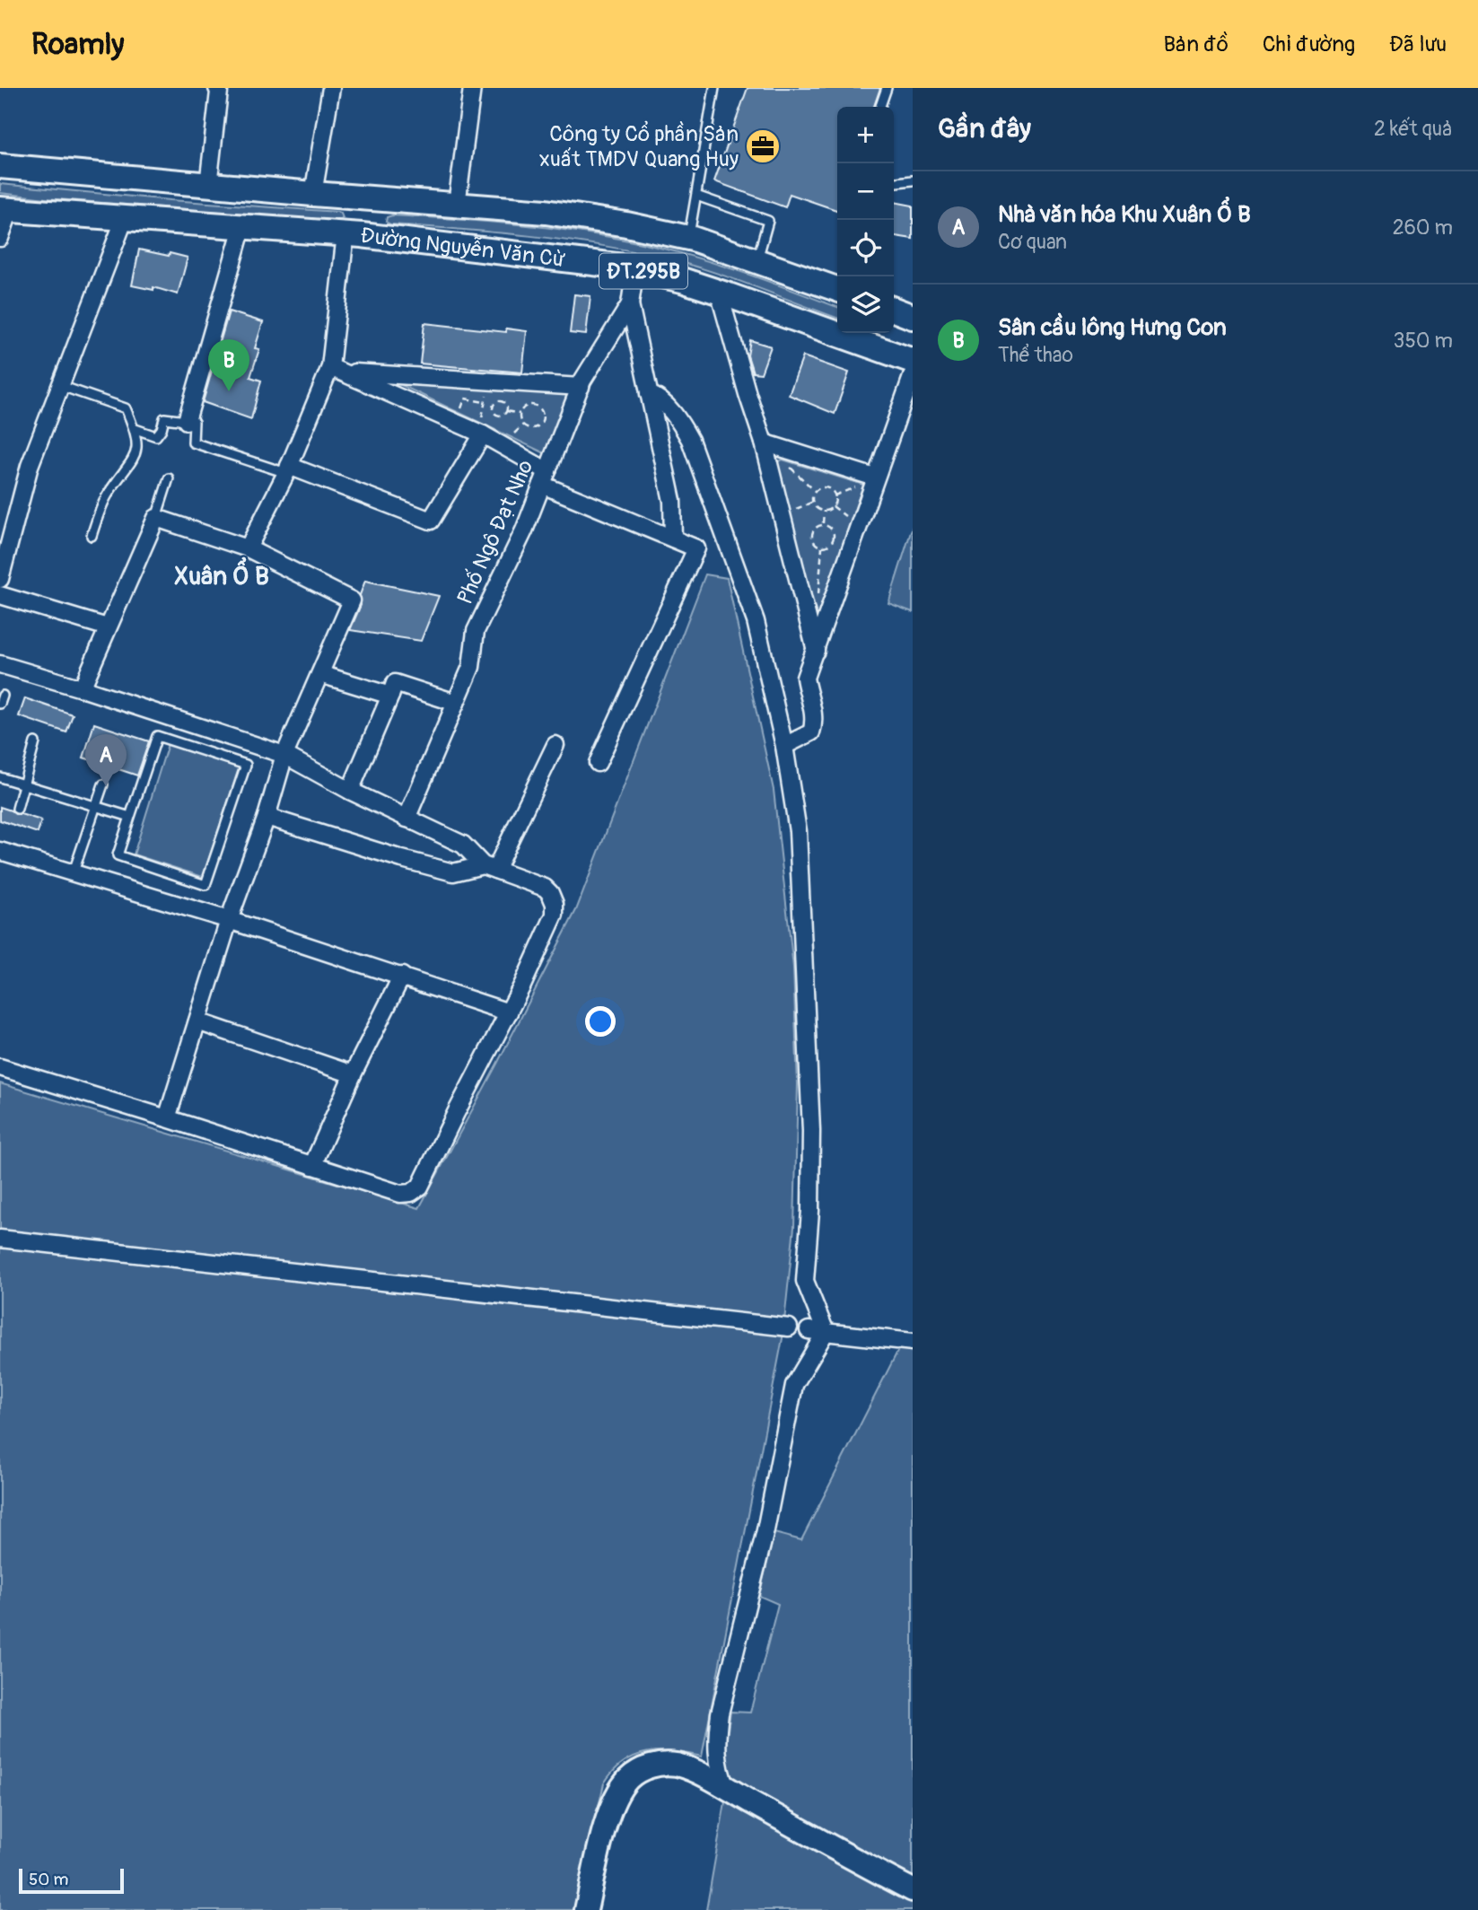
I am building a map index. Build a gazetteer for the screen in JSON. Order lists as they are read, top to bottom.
{
  "streets": {
    "main road": ["Đường Nguyễn Văn Cừ", "ĐT.295B"],
    "street": ["Phố Ngô Đạt Nho"]
  },
  "crossings": [
    ["Đường Nguyễn Văn Cừ", "Phố Ngô Đạt Nho"]
  ],
  "districts": ["Xuân Ổ B"],
  "places": {
    "office": ["Công ty Cổ phần Sản xuất TMDV Quang Huy"]
  },
  "scale_bar": "50 m",
  "page": {
    "header": "Roamly",
    "nav": ["Bản đồ", "Chỉ đường", "Đã lưu"],
    "heading": ["Gần đây", "2 kết quả"],
    "map_buttons": ["+", "−"],
    "list": [
      {
        "mark": "A",
        "name": "Nhà văn hóa Khu Xuân Ổ B",
        "note": "Cơ quan",
        "value": "260 m"
      },
      {
        "mark": "B",
        "name": "Sân cầu lông Hưng Con",
        "note": "Thể thao",
        "value": "350 m"
      }
    ],
    "pins": ["B", "A"],
    "scale": "50 m"
  }
}
